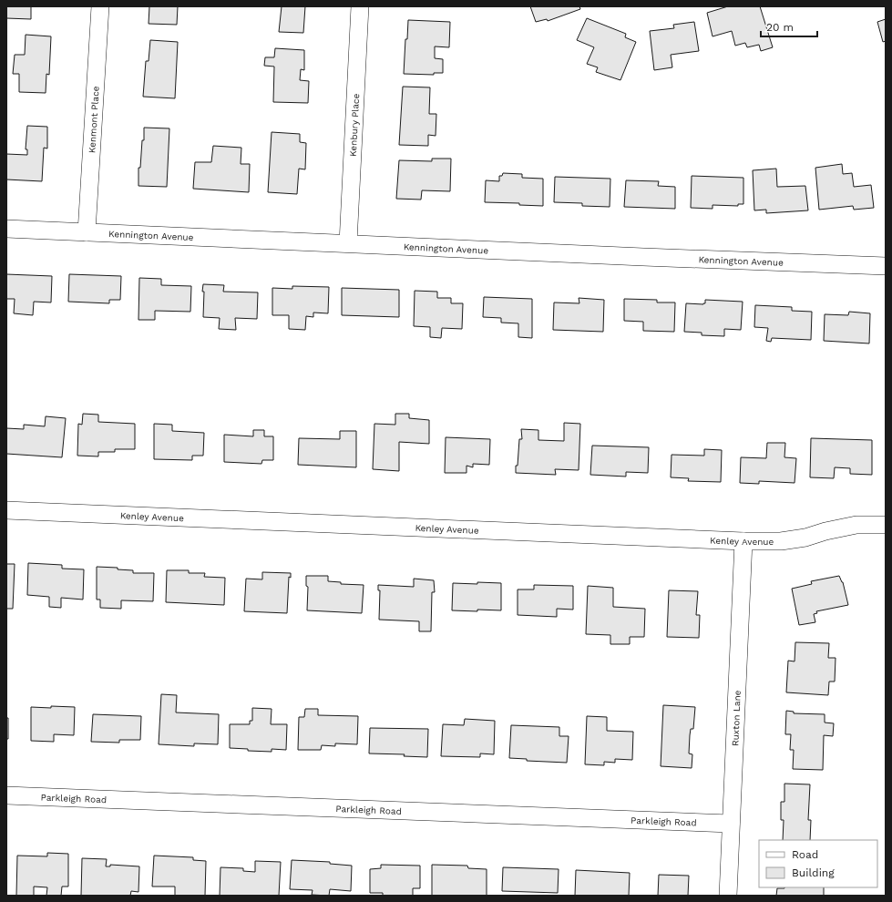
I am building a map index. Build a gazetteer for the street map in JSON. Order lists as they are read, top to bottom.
{
  "streets": {
    "street": [
      "Kenmont Place",
      "Kenbury Place",
      "Kennington Avenue",
      "Kenley Avenue",
      "Ruxton Lane",
      "Parkleigh Road"
    ]
  },
  "crossings": [
    ["Kenmont Place", "Kennington Avenue"],
    ["Kenbury Place", "Kennington Avenue"],
    ["Kenley Avenue", "Ruxton Lane"],
    ["Ruxton Lane", "Parkleigh Road"]
  ],
  "legend": ["Road", "Building"],
  "scale_bar": "20 m"
}
